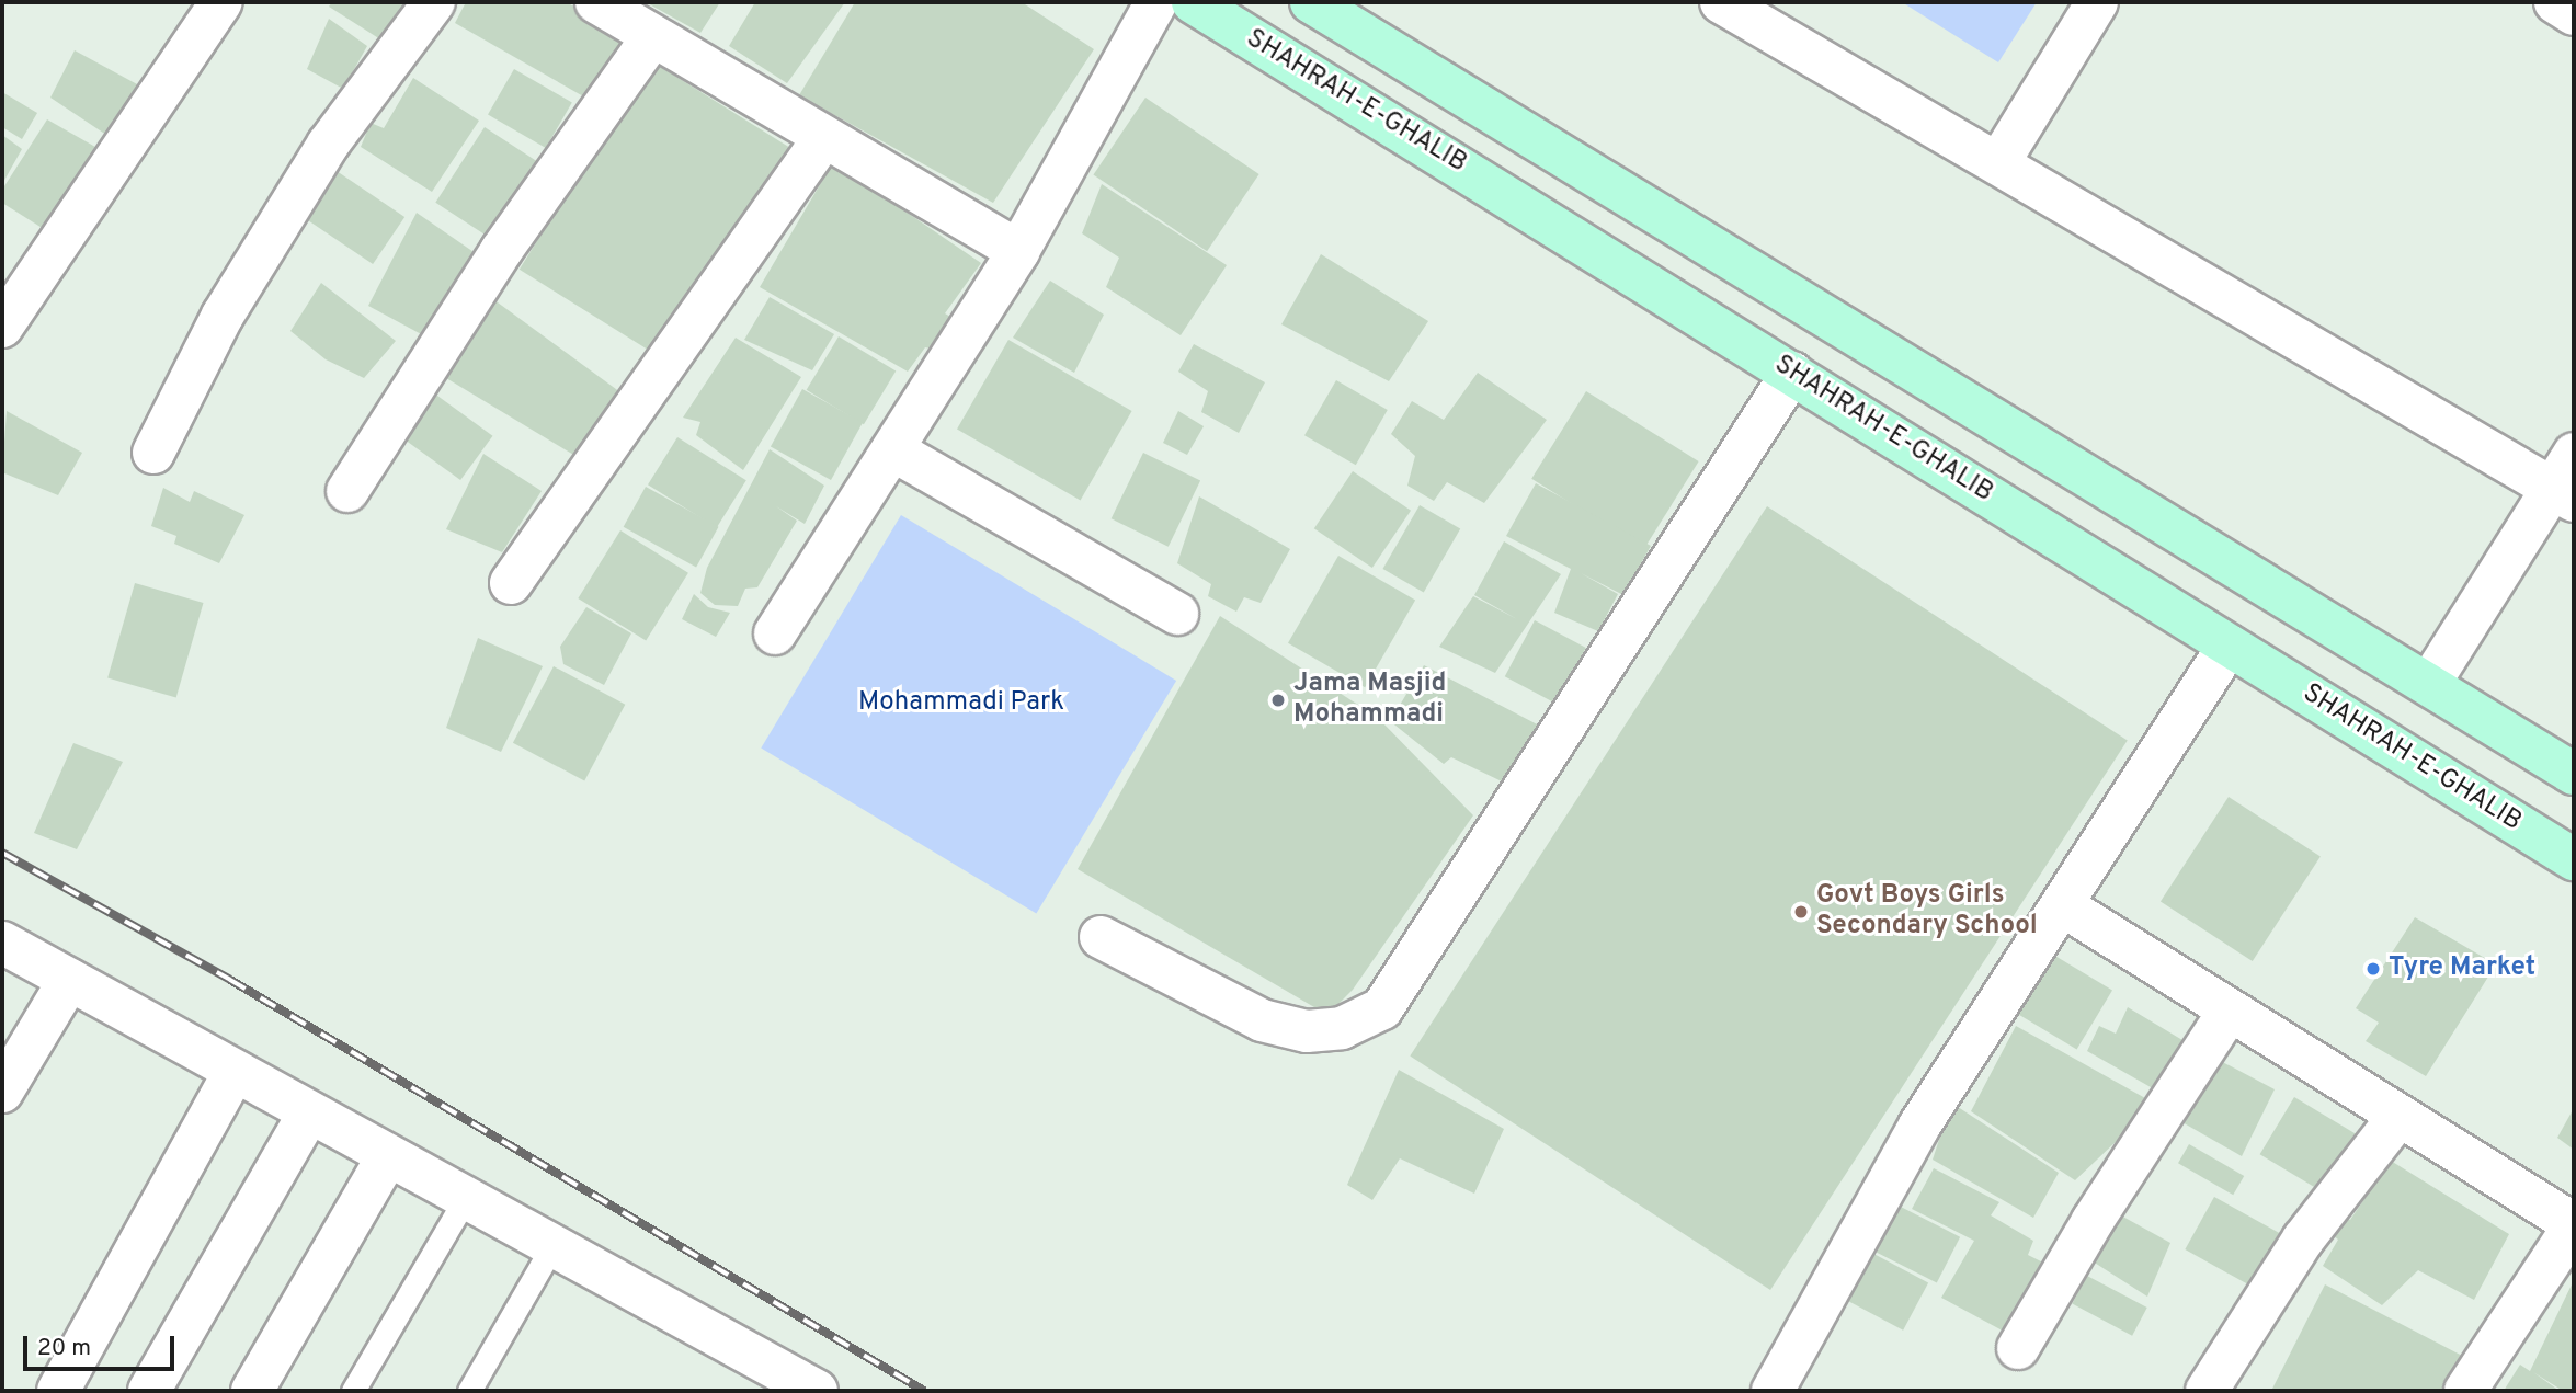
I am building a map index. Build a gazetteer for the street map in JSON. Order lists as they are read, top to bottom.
{
  "streets": {
    "main road": ["SHAHRAH-E-GHALIB"]
  },
  "parks": ["Mohammadi Park"],
  "places": ["Jama Masjid Mohammadi", "Govt Boys Girls Secondary School", "Tyre Market"],
  "scale_bar": "20 m"
}
